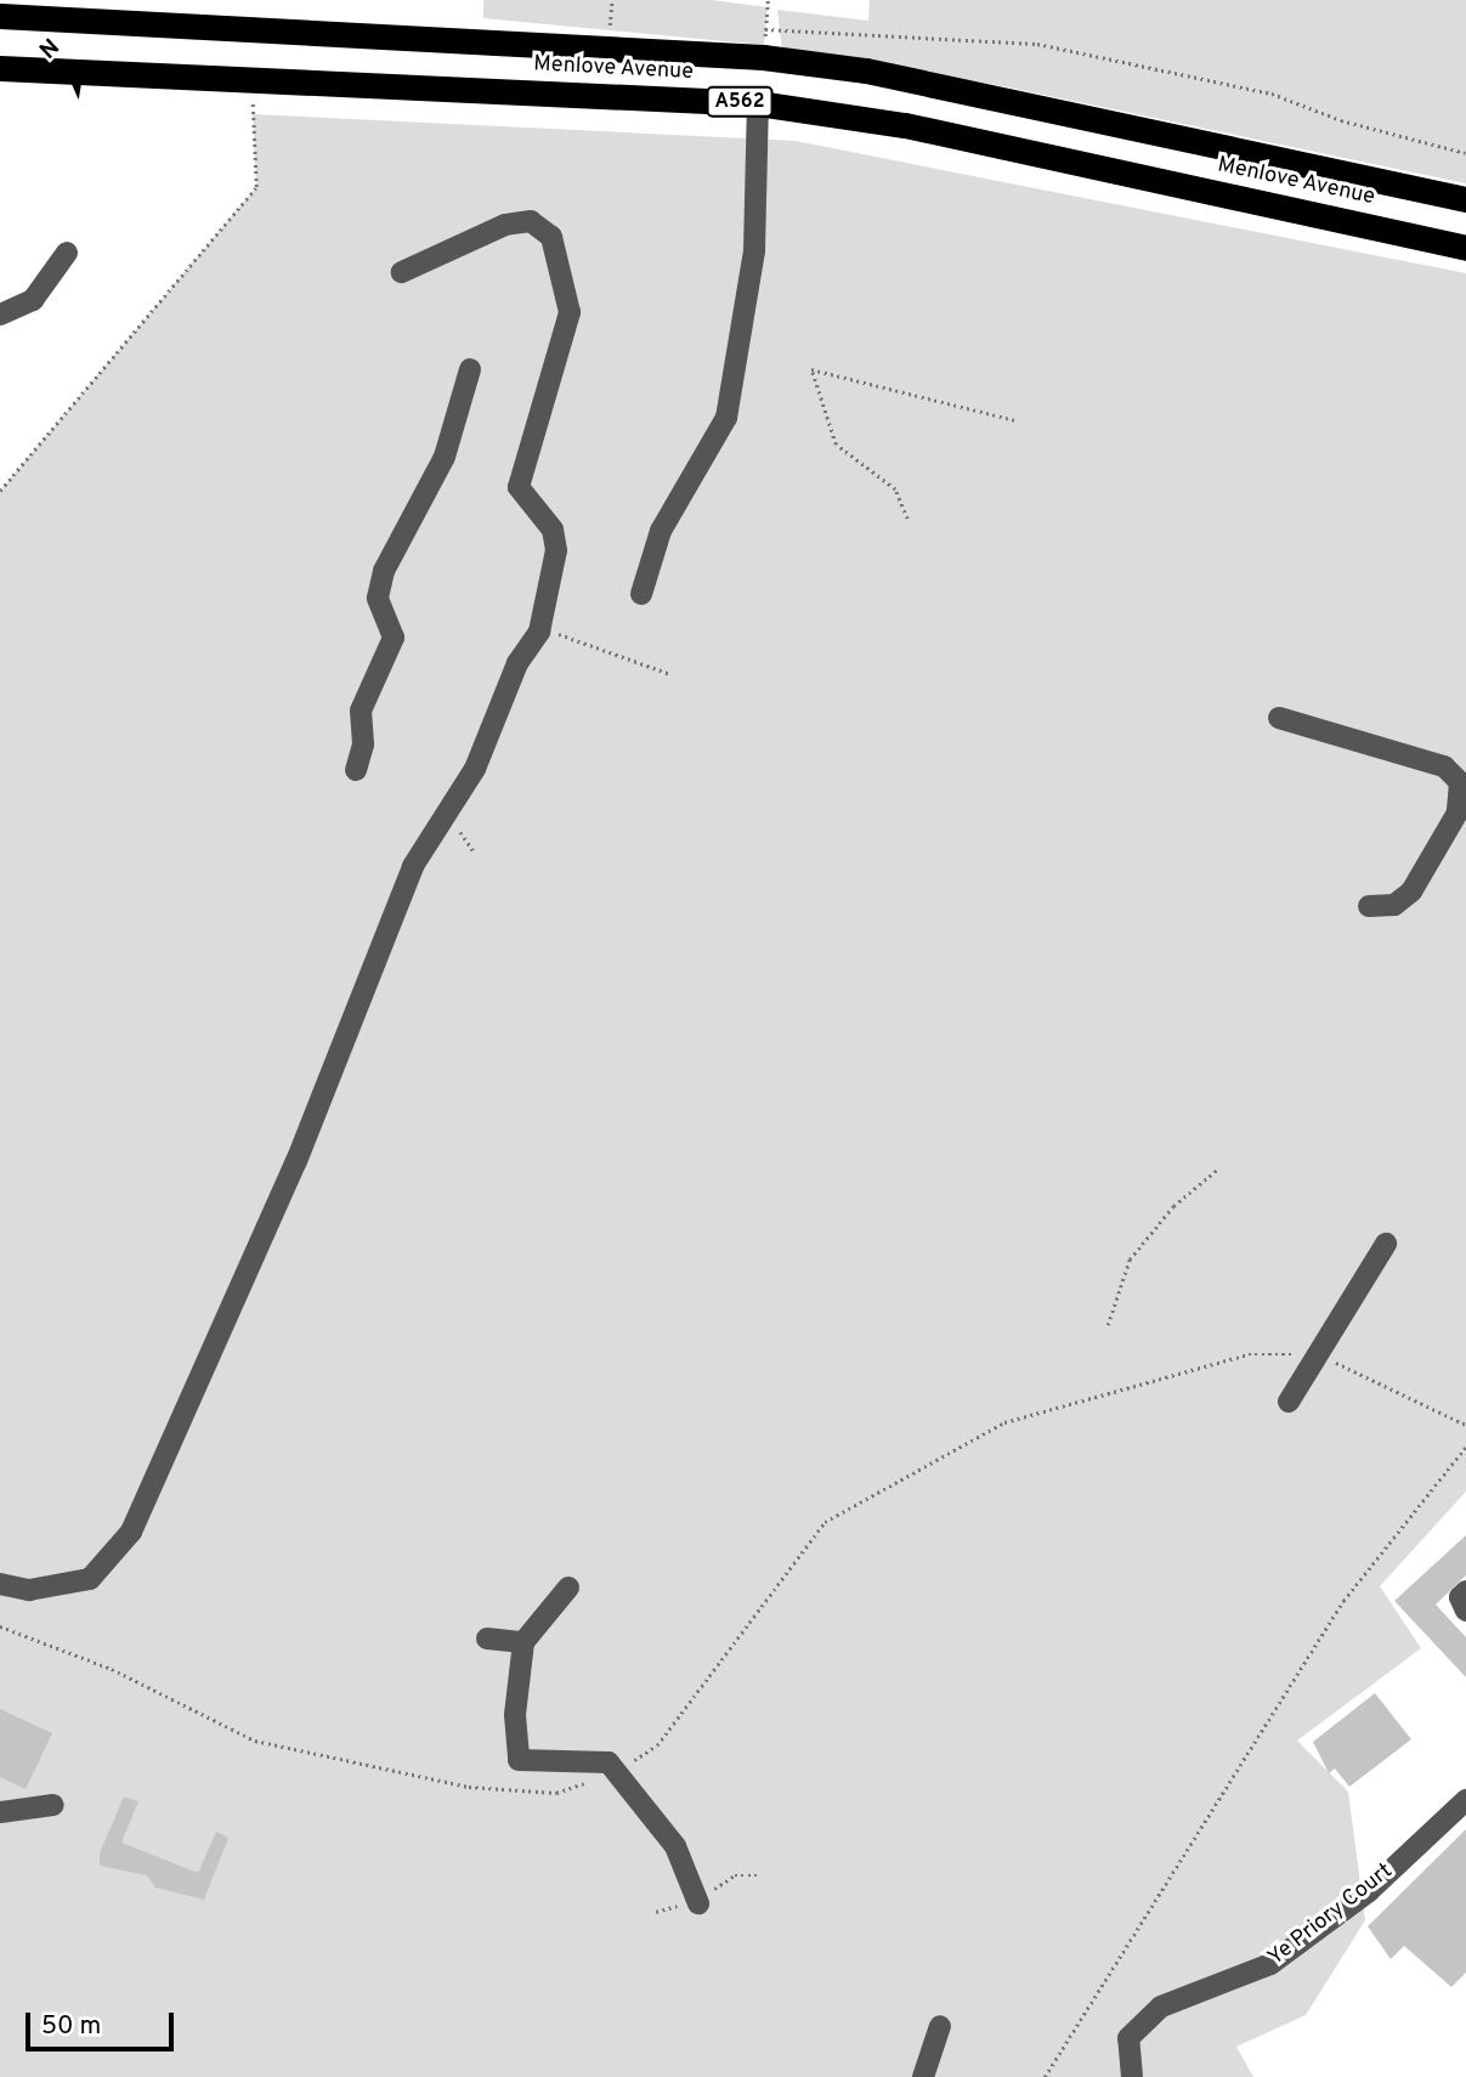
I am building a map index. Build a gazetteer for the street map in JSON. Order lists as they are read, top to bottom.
{
  "streets": {
    "highway": ["Menlove Avenue", "A562"],
    "street": ["Ye Priory Court"]
  },
  "scale_bar": "50 m",
  "north": "top left"
}
